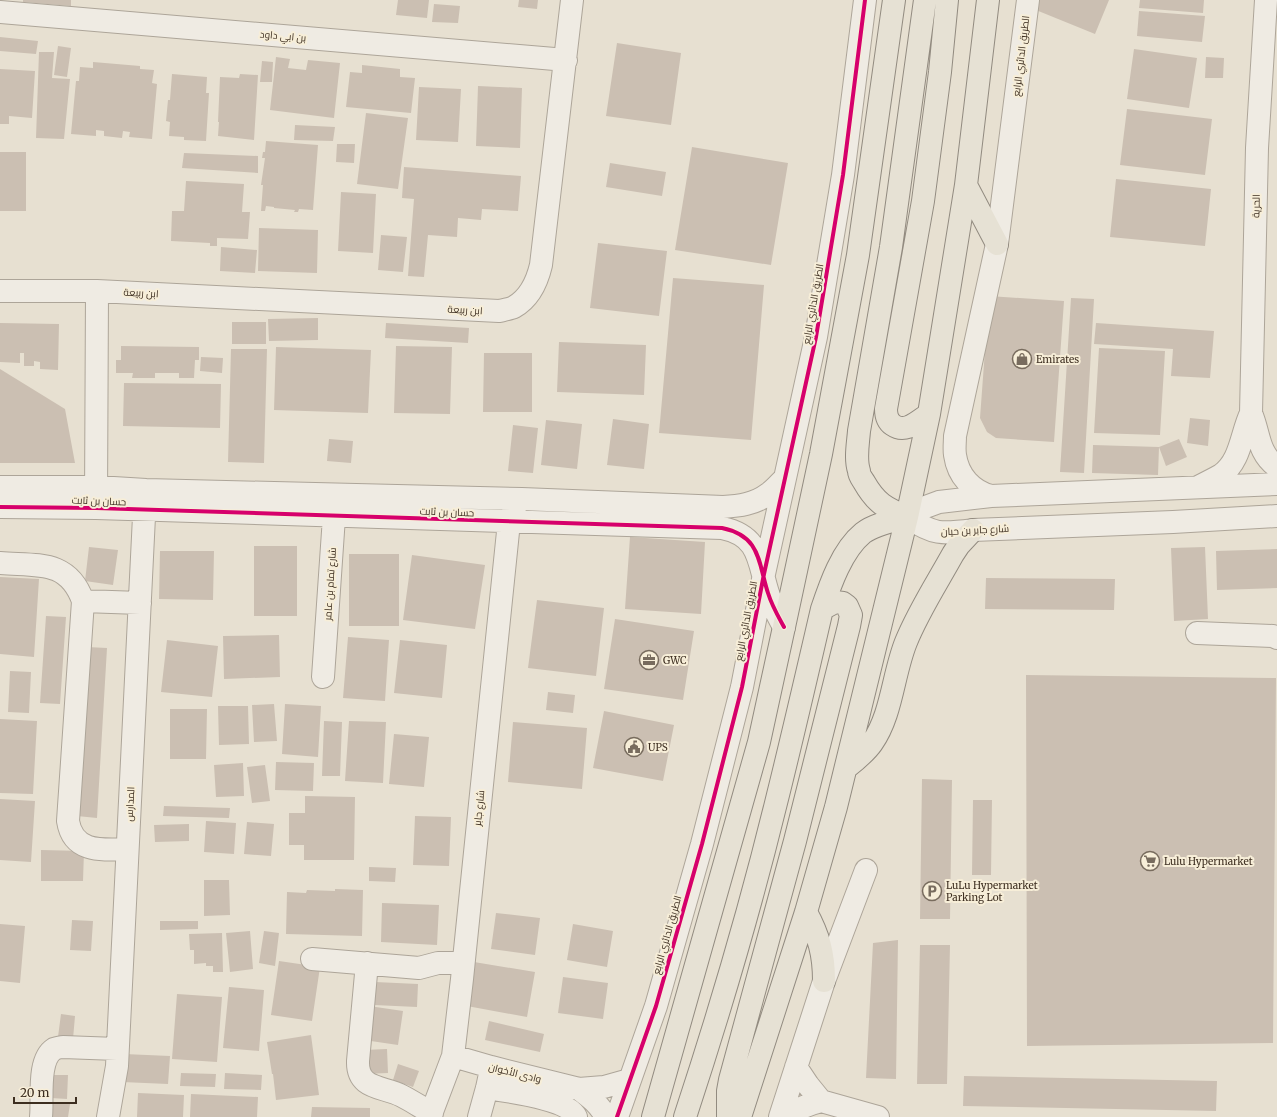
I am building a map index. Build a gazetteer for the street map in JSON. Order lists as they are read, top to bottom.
{
  "streets": {
    "street": [
      "بن ابي داود",
      "الطريق الدائري الرابع",
      "الحرية",
      "ابن ربيعة",
      "حسان بن ثابت",
      "شارع جابر بن حيان",
      "شارع تمام بن عامر",
      "المدارس",
      "شارع جابر",
      "وادى الأخوان"
    ]
  },
  "crossings": [
    ["بن ابي داود", "ابن ربيعة"],
    ["الطريق الدائري الرابع", "حسان بن ثابت"],
    ["الطريق الدائري الرابع", "وادى الأخوان"],
    ["حسان بن ثابت", "شارع تمام بن عامر"],
    ["حسان بن ثابت", "المدارس"],
    ["حسان بن ثابت", "شارع جابر"],
    ["شارع جابر", "وادى الأخوان"]
  ],
  "places": {
    "shop": ["Emirates"],
    "office": ["GWC"],
    "public building": ["UPS"],
    "supermarket": ["Lulu Hypermarket"],
    "parking": ["LuLu Hypermarket Parking Lot"]
  },
  "scale_bar": "20 m"
}
